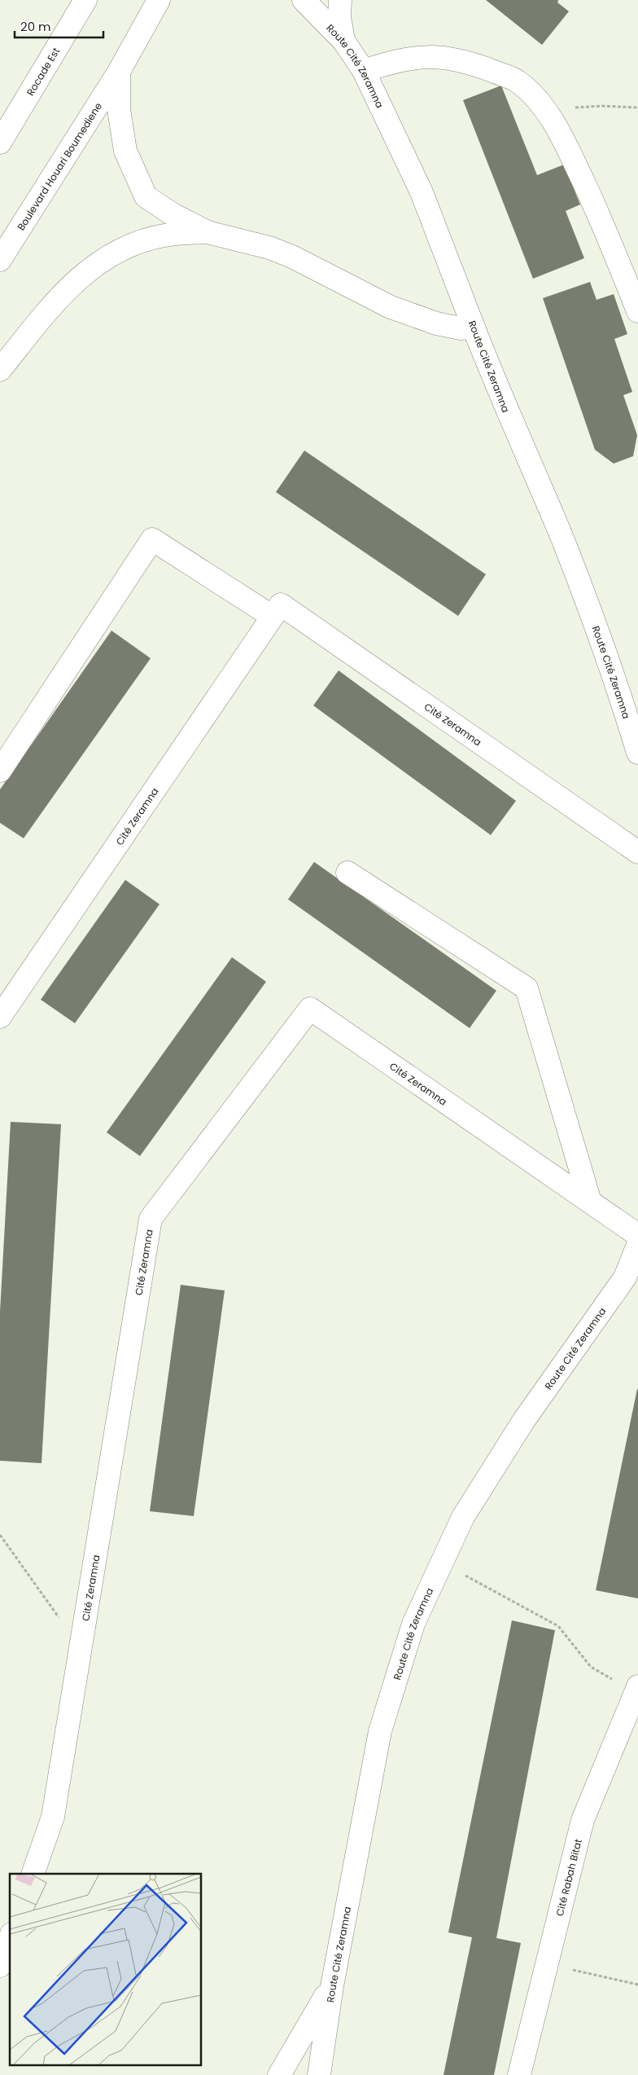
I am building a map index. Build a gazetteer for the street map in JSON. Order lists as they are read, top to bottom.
{
  "streets": {
    "main road": [
      "Route Cité Zeramna",
      "Rocade Est",
      "Boulevard Houari Boumediene",
      "Cité Zeramna",
      "Cité Rabah Bitat"
    ]
  },
  "scale_bar": "20 m"
}
